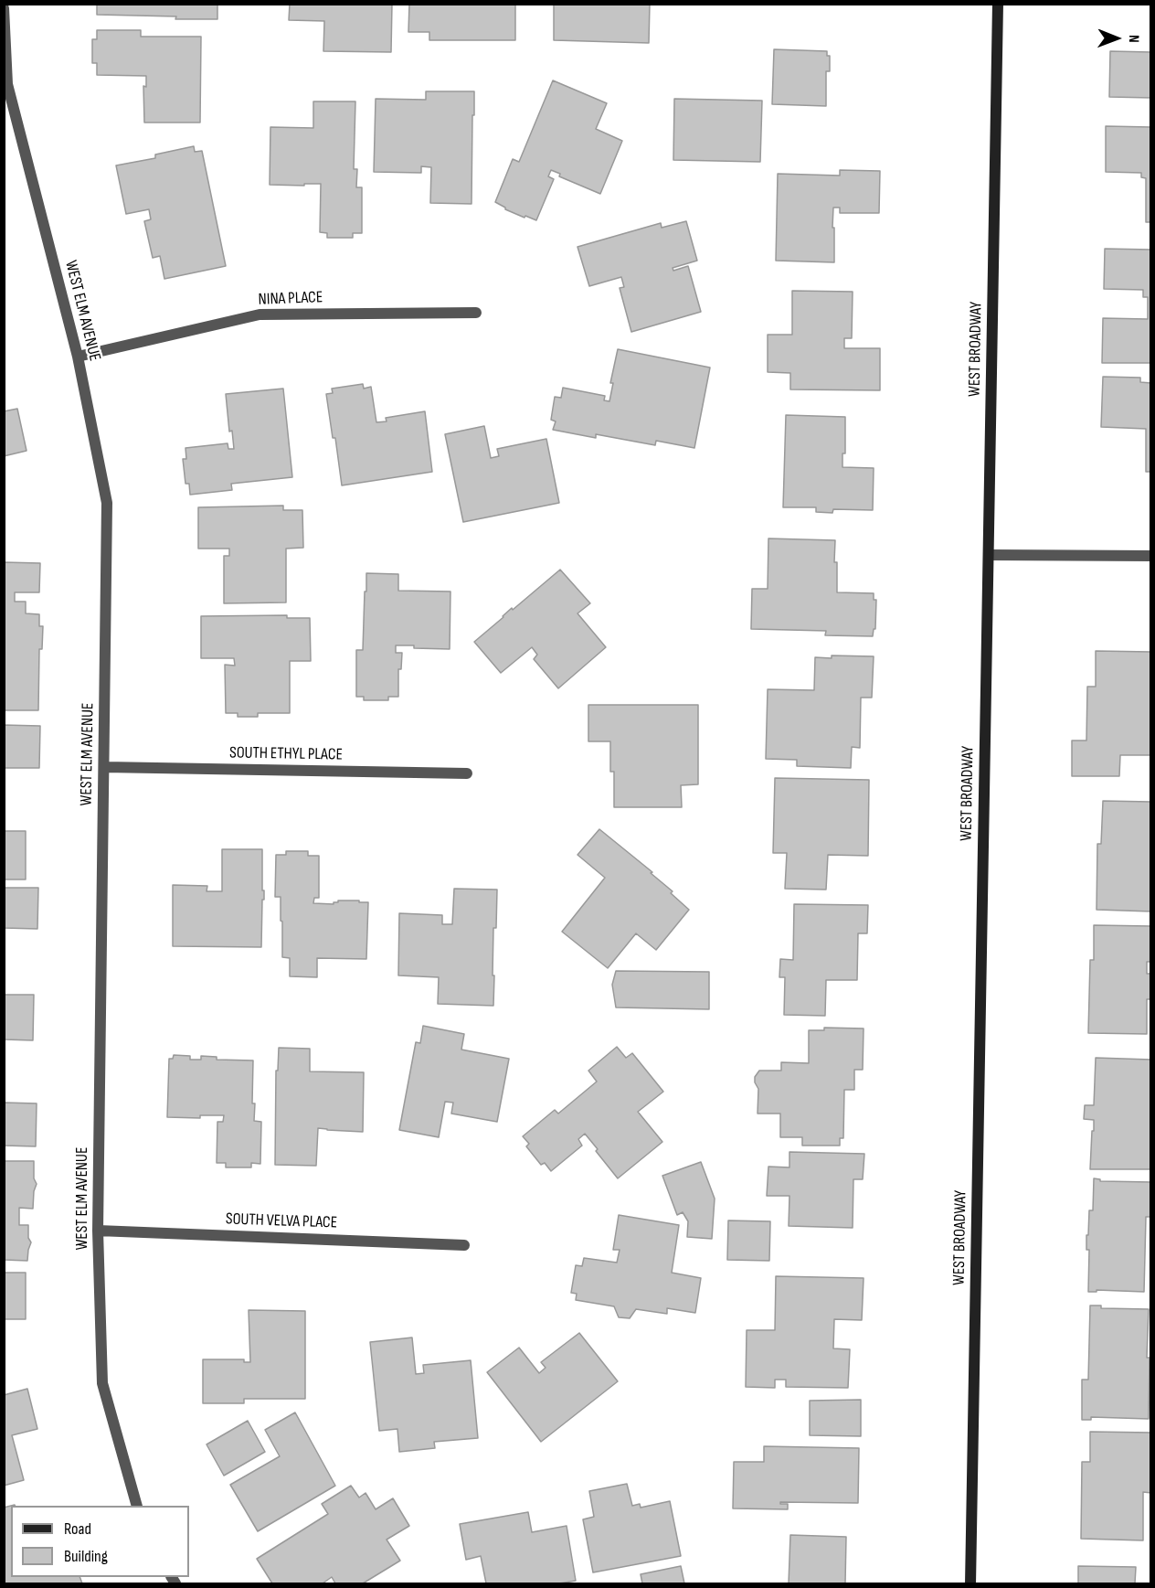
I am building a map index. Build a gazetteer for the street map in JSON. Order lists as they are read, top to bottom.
{
  "streets": {
    "main road": ["WEST BROADWAY"],
    "street": [
      "NINA PLACE",
      "WEST ELM AVENUE",
      "SOUTH ETHYL PLACE",
      "SOUTH VELVA PLACE"
    ]
  },
  "crossings": [
    ["NINA PLACE", "WEST ELM AVENUE"],
    ["WEST ELM AVENUE", "SOUTH ETHYL PLACE"],
    ["WEST ELM AVENUE", "SOUTH VELVA PLACE"]
  ],
  "legend": ["Road", "Building"],
  "north": "right"
}
